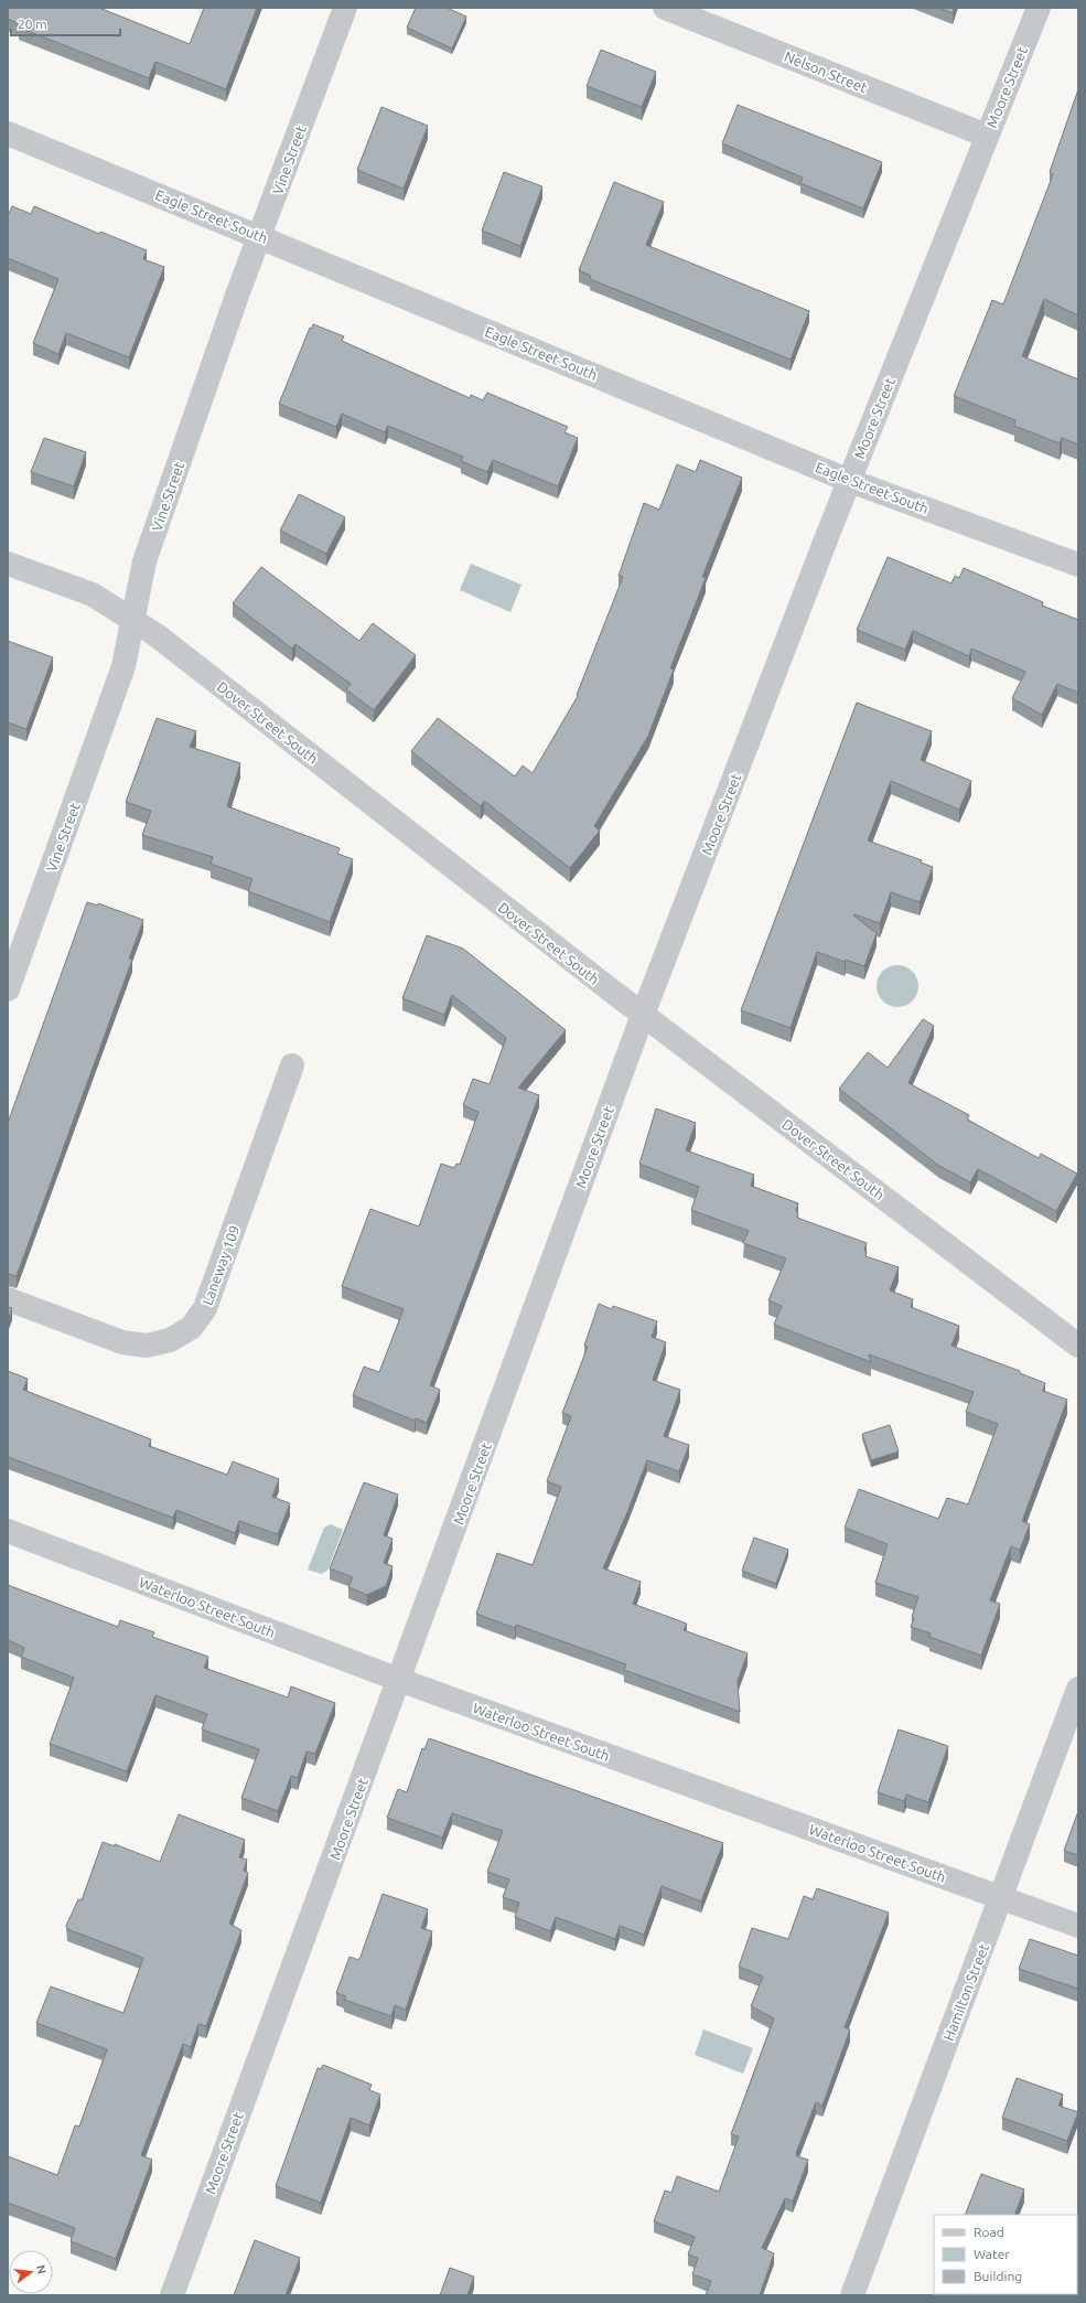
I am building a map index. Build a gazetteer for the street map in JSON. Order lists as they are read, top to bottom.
{
  "streets": {
    "street": [
      "Nelson Street",
      "Moore Street",
      "Vine Street",
      "Eagle Street South",
      "Dover Street South",
      "Laneway 109",
      "Waterloo Street South",
      "Hamilton Street"
    ]
  },
  "crossings": [
    ["Nelson Street", "Moore Street"],
    ["Moore Street", "Eagle Street South"],
    ["Moore Street", "Dover Street South"],
    ["Moore Street", "Waterloo Street South"],
    ["Vine Street", "Eagle Street South"],
    ["Vine Street", "Dover Street South"],
    ["Waterloo Street South", "Hamilton Street"]
  ],
  "legend": ["Road", "Water", "Building"],
  "scale_bar": "20 m",
  "north": "right"
}
